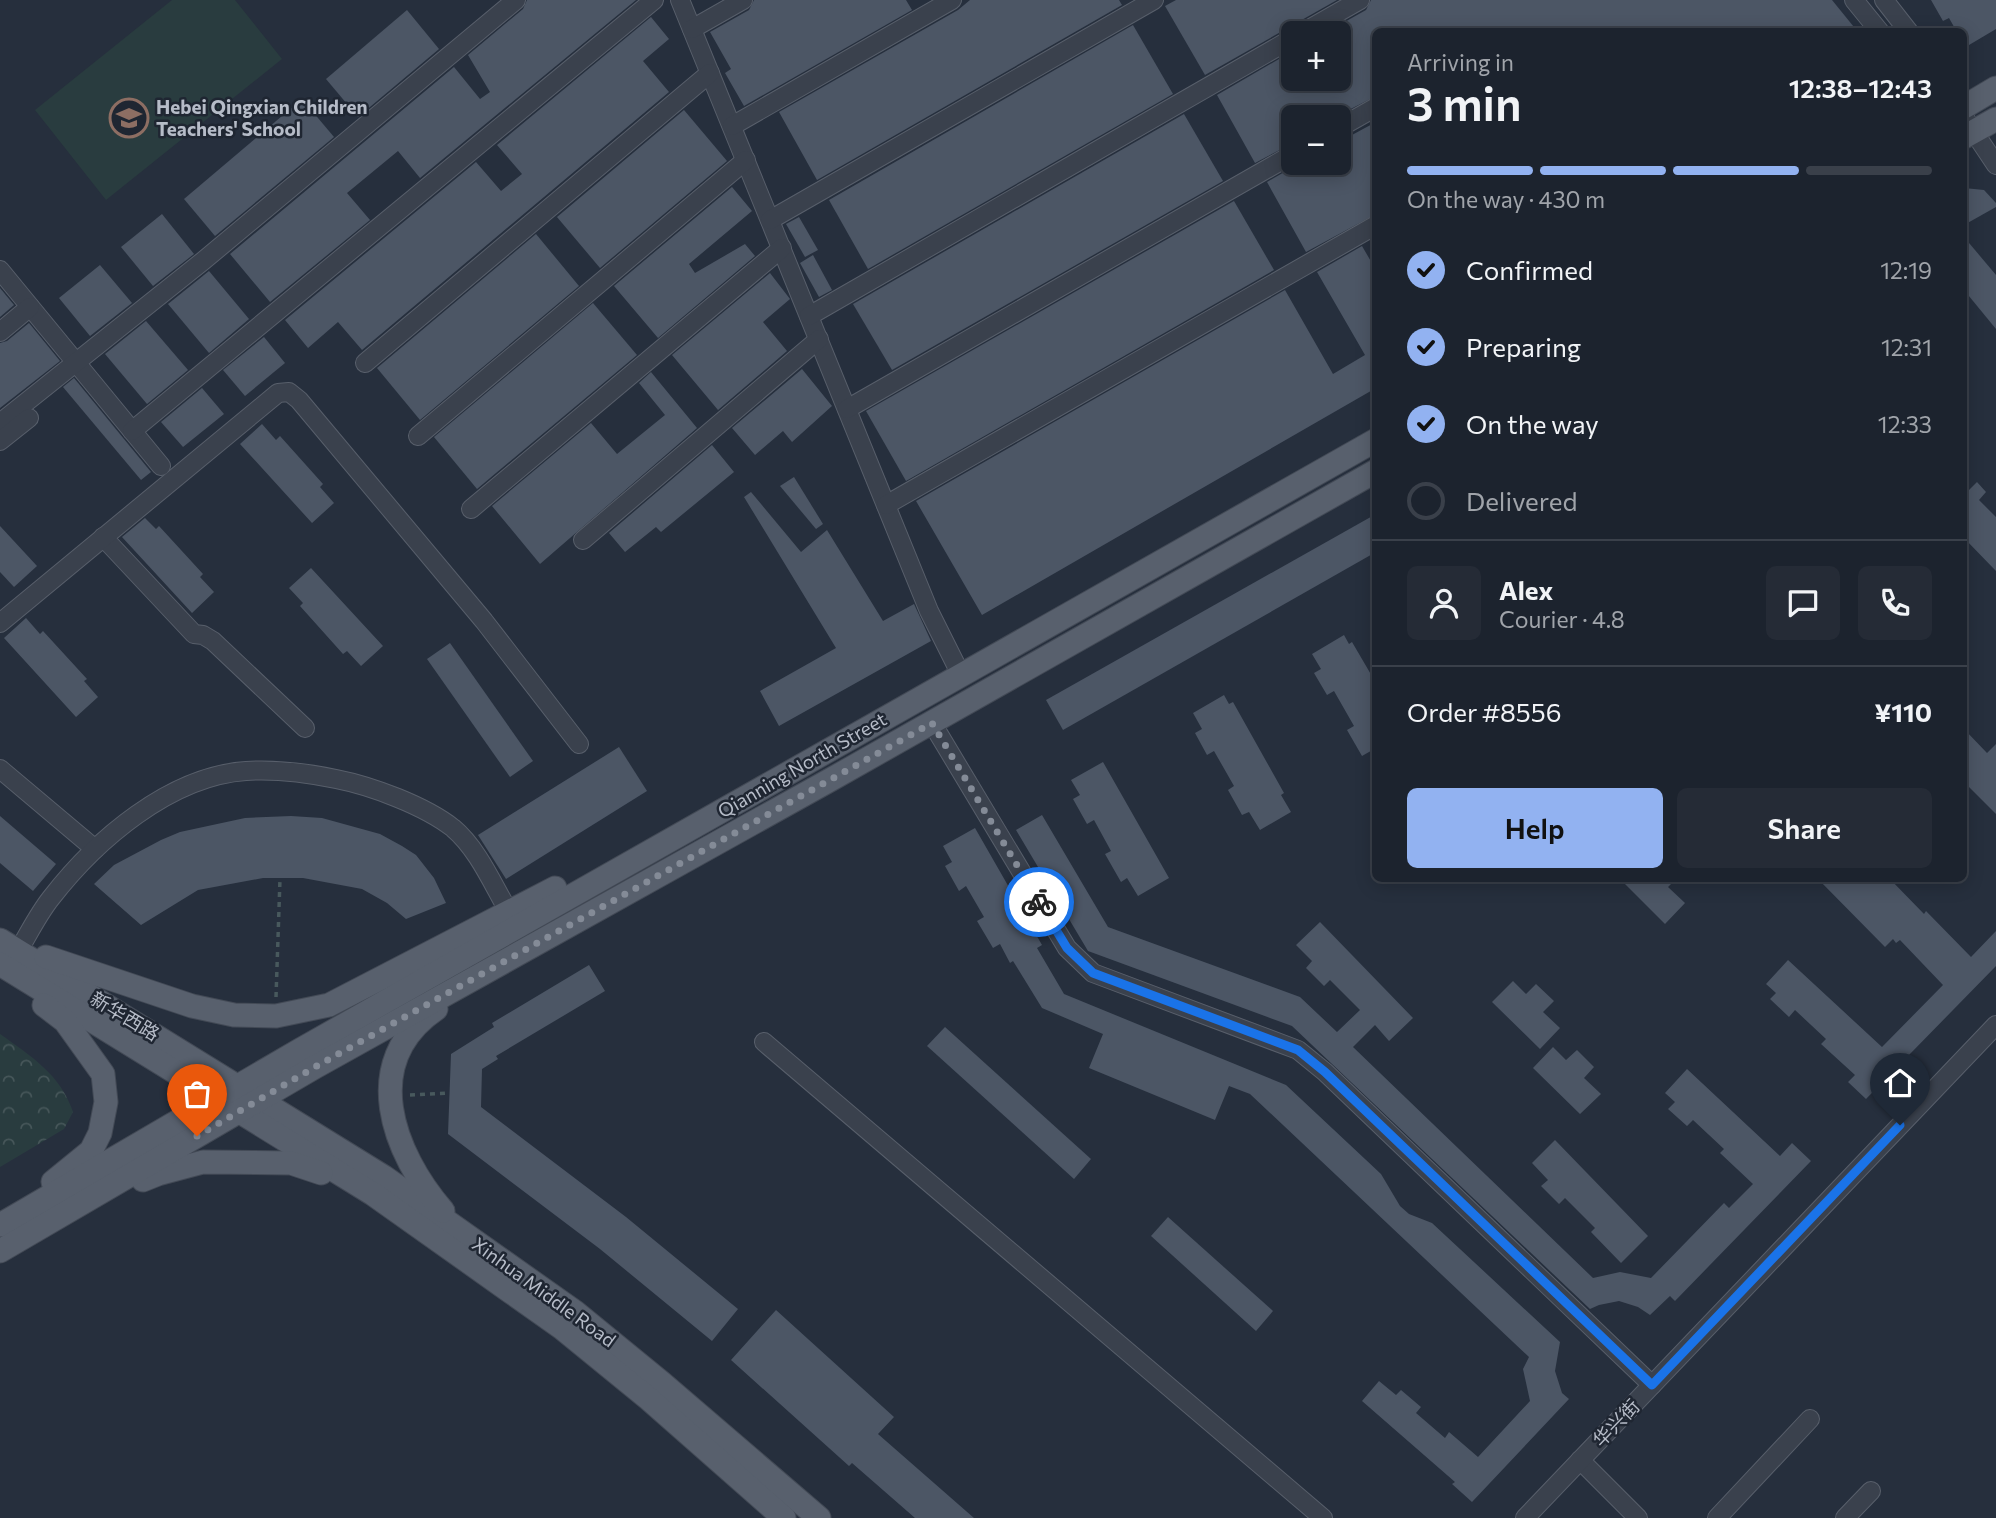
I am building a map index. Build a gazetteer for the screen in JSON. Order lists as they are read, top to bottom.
{
  "streets": {
    "main road": ["Qianning North Street", "新华西路", "Xinhua Middle Road"],
    "street": ["华兴街"]
  },
  "crossings": [
    ["Qianning North Street", "新华西路"],
    ["Qianning North Street", "Xinhua Middle Road"],
    ["新华西路", "Xinhua Middle Road"]
  ],
  "places": {
    "school or university": ["Hebei Qingxian Children Teachers' School"]
  },
  "page": {
    "map_buttons": ["+", "−"],
    "heading": ["3 min", "Arriving in", "12:38–12:43"],
    "panel": [
      "Alex",
      "Courier · 4.8",
      "Order #8556",
      "¥110"
    ],
    "bar": "On the way · 430 m",
    "list": [
      ["Confirmed", "12:19"],
      ["Preparing", "12:31"],
      ["On the way", "12:33"],
      "Delivered"
    ],
    "buttons": ["Help", "Share"]
  }
}
